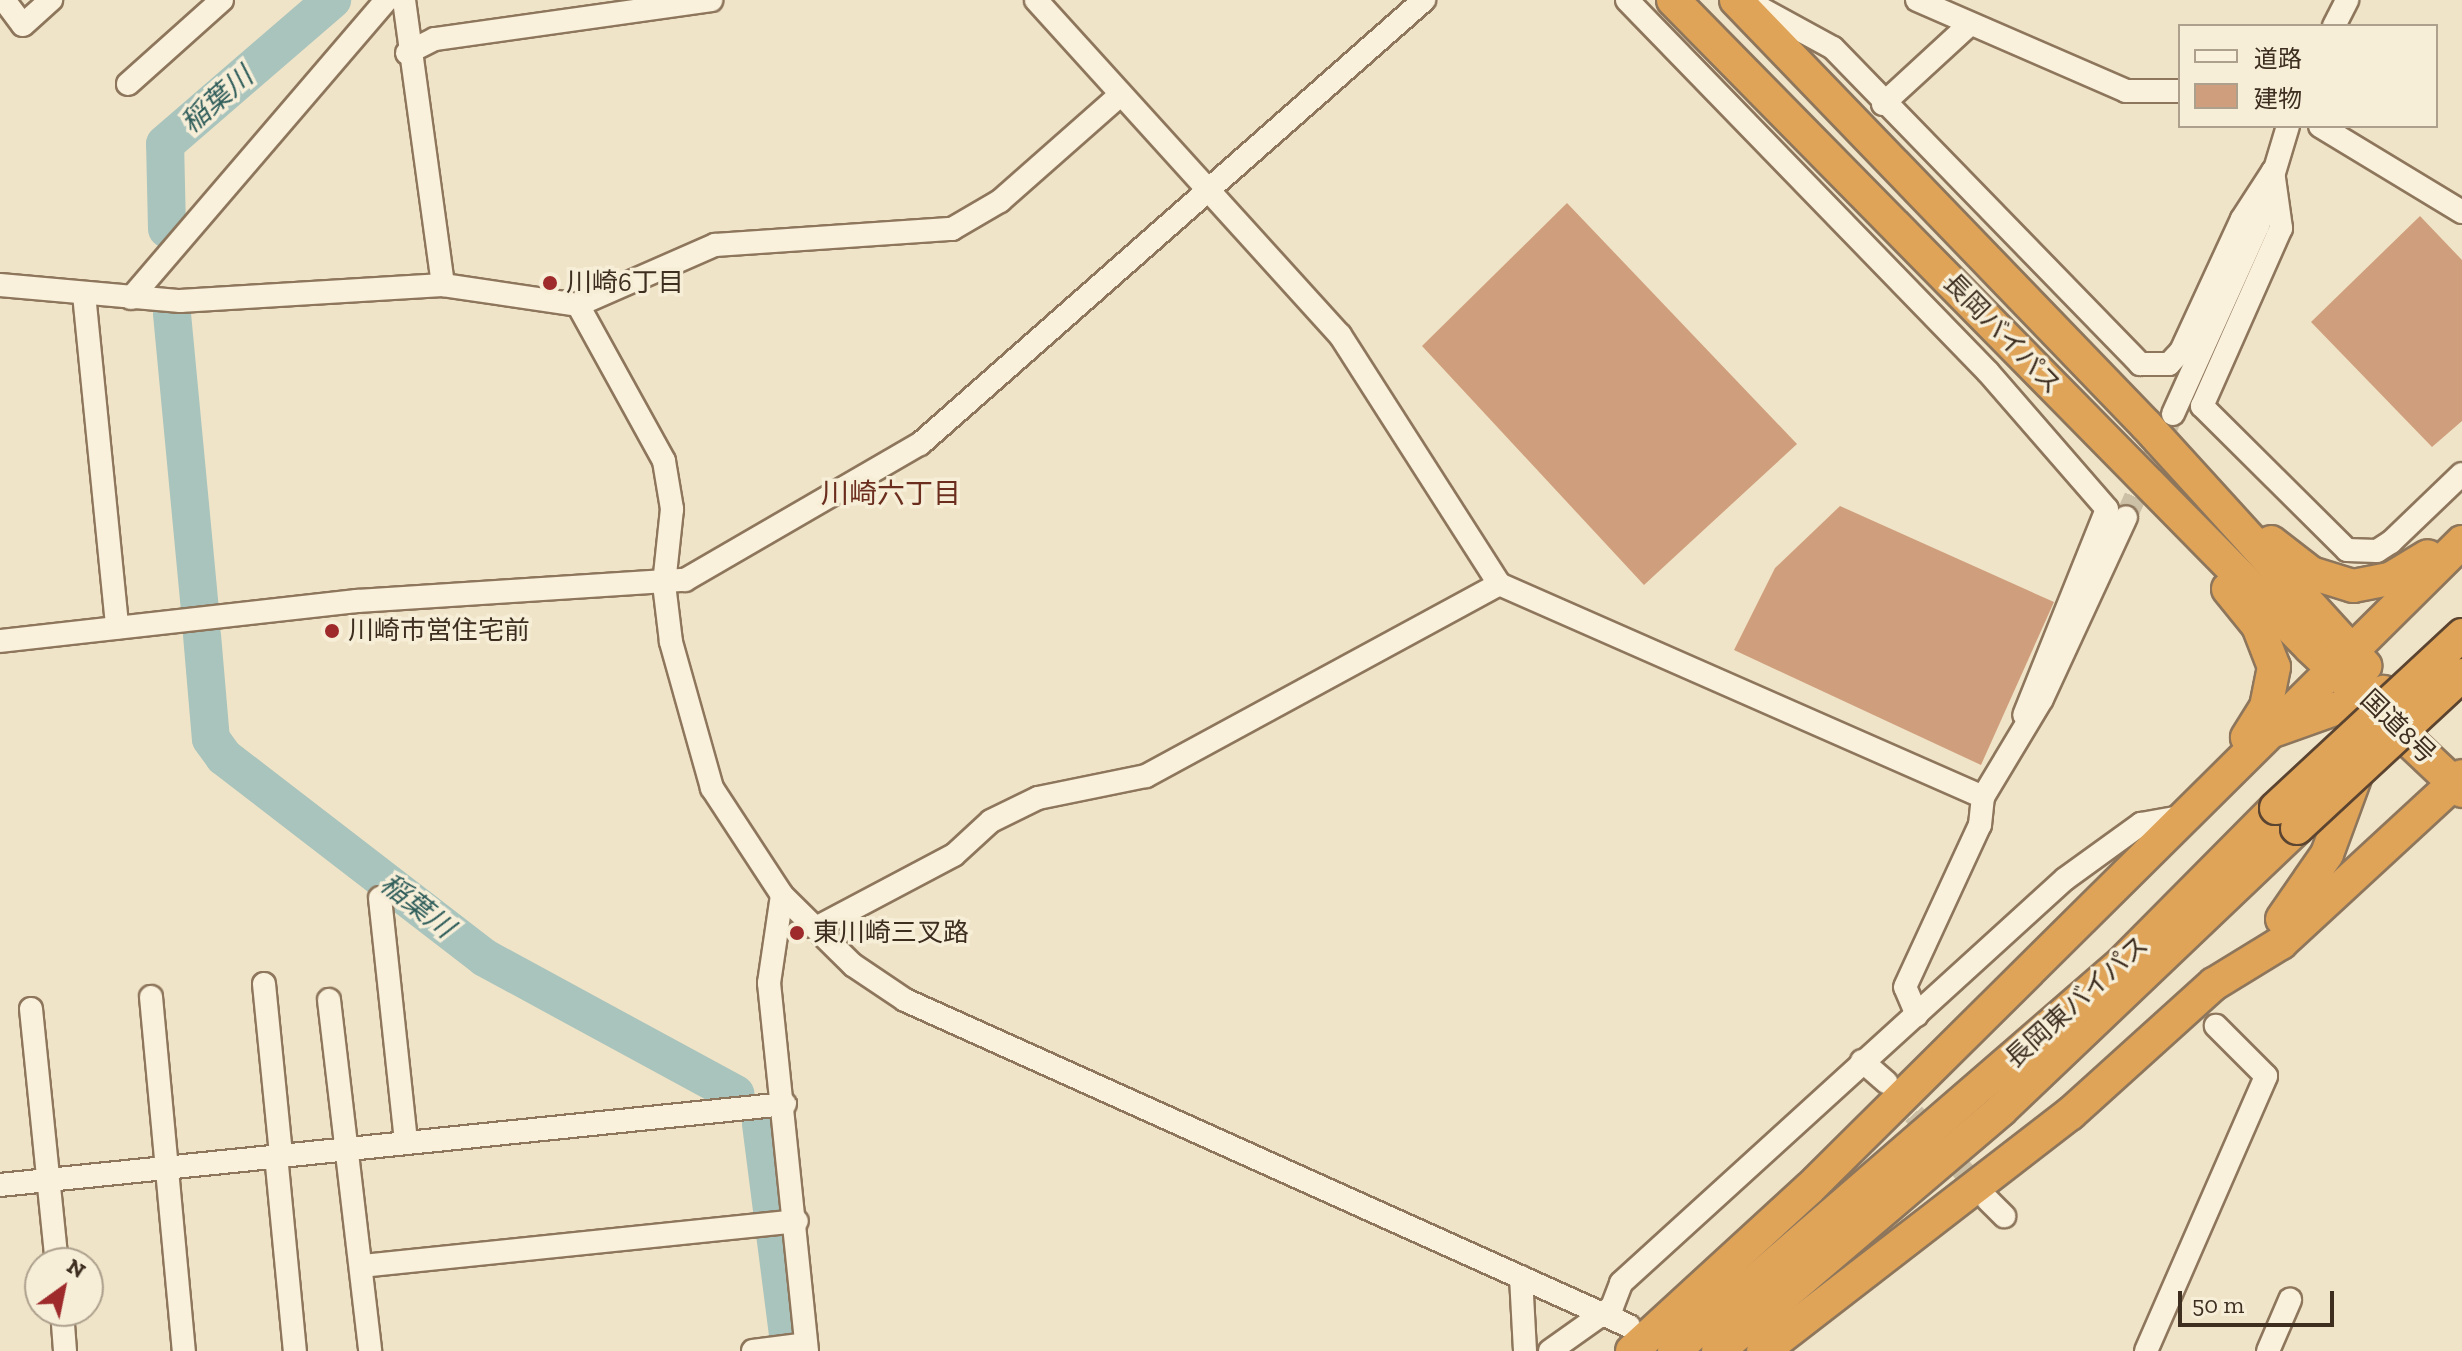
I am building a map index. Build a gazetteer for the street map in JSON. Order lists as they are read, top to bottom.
{
  "streets": {
    "highway": ["長岡バイパス", "国道8号", "長岡東バイパス"]
  },
  "crossings": [
    ["長岡バイパス", "国道8号"],
    ["国道8号", "長岡東バイパス"]
  ],
  "districts": ["川崎六丁目"],
  "water": ["稲葉川"],
  "places": ["川崎6丁目", "川崎市営住宅前", "東川崎三叉路"],
  "legend": ["道路", "建物"],
  "scale_bar": "50 m",
  "north": "top right"
}
